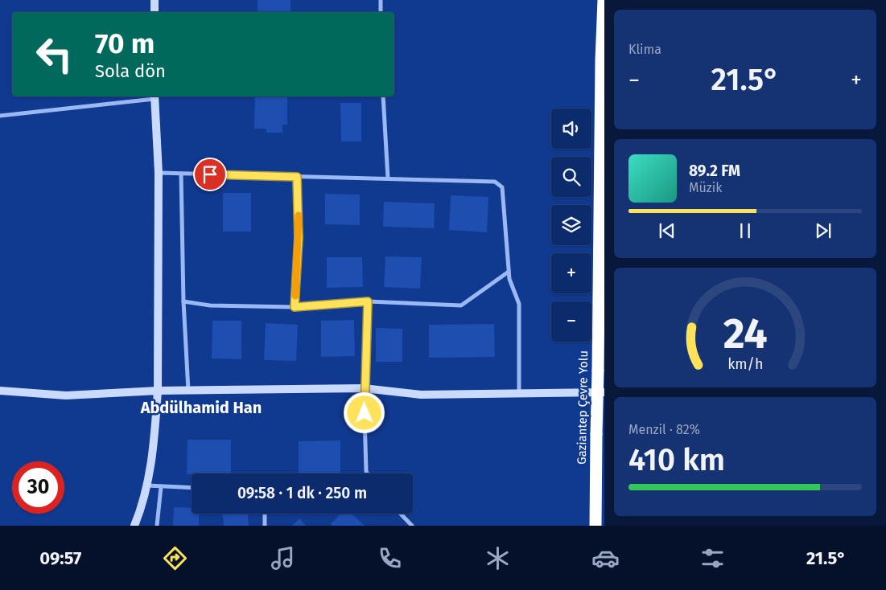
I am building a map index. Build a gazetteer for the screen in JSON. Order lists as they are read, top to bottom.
{
  "streets": {
    "highway": ["Gaziantep Çevre Yolu"]
  },
  "districts": ["Abdülhamid Han"],
  "page": {
    "tile": [
      "Klima",
      ["Menzil · 82%", "410 km"]
    ],
    "turn": ["70 m", "Sola dön"],
    "heat": ["−", "21.5°", "+"],
    "map_buttons": ["+", "−"],
    "song": ["89.2 FM", "Müzik"],
    "limit": "30",
    "trip": "09:58 · 1 dk · 250 m",
    "tabs": ["09:57", "21.5°"],
    "gauge": ["24", "km/h"]
  }
}
